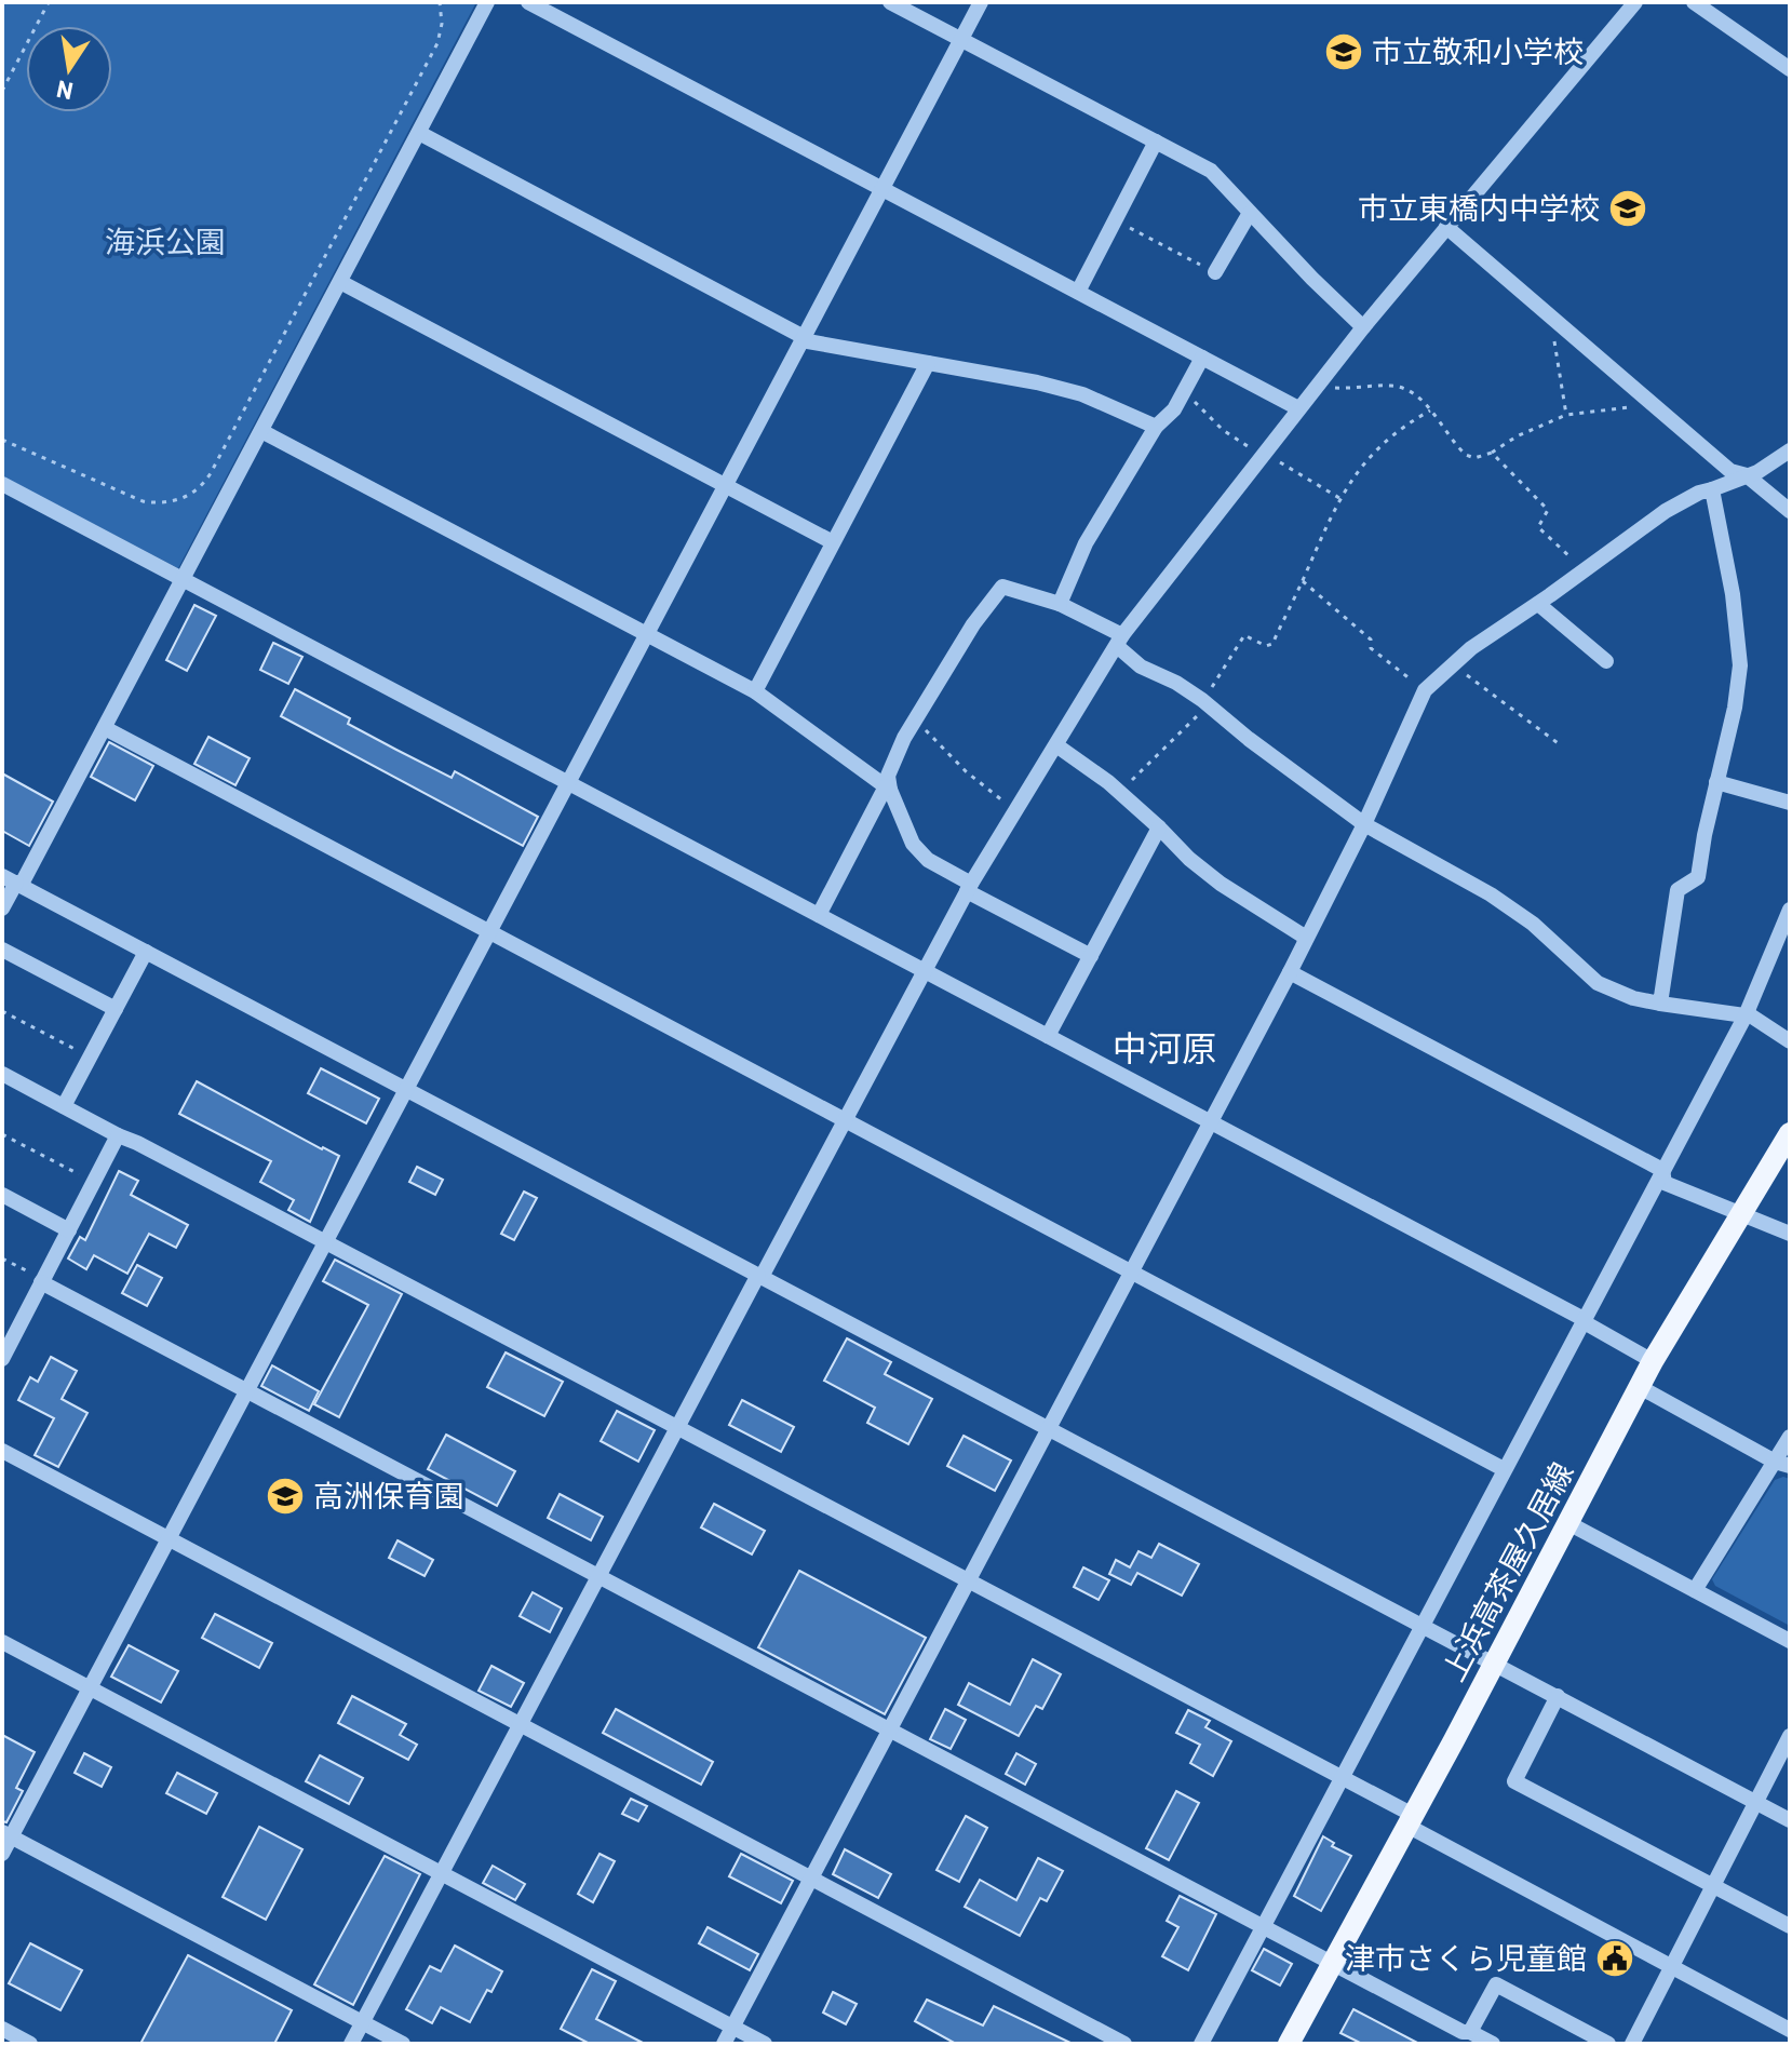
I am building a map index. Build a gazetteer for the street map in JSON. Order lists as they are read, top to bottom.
{
  "streets": {
    "main road": ["上浜高茶屋久居線"]
  },
  "districts": ["中河原"],
  "parks": ["海浜公園"],
  "places": {
    "school or university": ["市立敬和小学校", "市立東橋内中学校", "高洲保育園"],
    "public building": ["津市さくら児童館"]
  },
  "north": "bottom"
}
